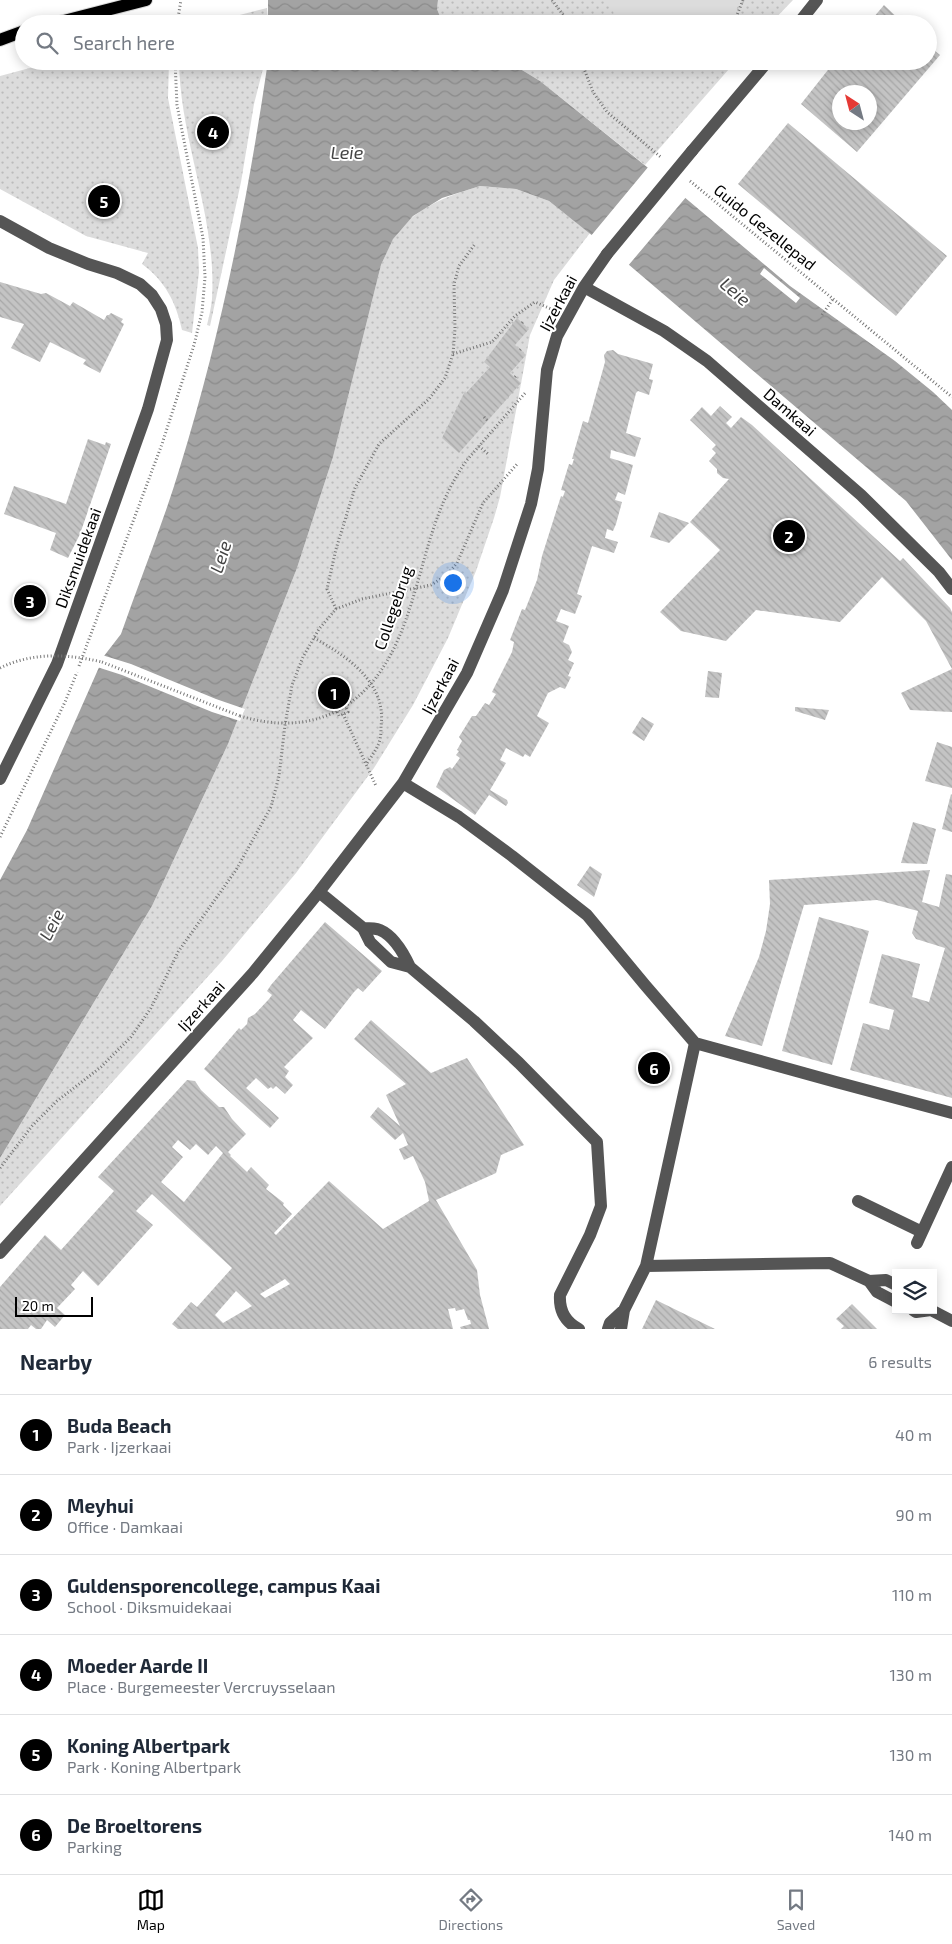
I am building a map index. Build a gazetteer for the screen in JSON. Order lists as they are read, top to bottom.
{
  "streets": {
    "street": ["Ijzerkaai", "Damkaai", "Diksmuidekaai"],
    "path": ["Guido Gezellepad", "Collegebrug"]
  },
  "crossings": [
    ["Ijzerkaai", "Damkaai"]
  ],
  "water": ["Leie"],
  "scale_bar": "20 m",
  "north": "top left",
  "page": {
    "search": "Search here",
    "pins": [
      "4",
      "5",
      "2",
      "3",
      "1",
      "6"
    ],
    "scale": "20 m",
    "heading": ["Nearby", "6 results"],
    "list": [
      {
        "mark": "1",
        "name": "Buda Beach",
        "note": "Park · Ijzerkaai",
        "value": "40 m"
      },
      {
        "mark": "2",
        "name": "Meyhui",
        "note": "Office · Damkaai",
        "value": "90 m"
      },
      {
        "mark": "3",
        "name": "Guldensporencollege, campus Kaai",
        "note": "School · Diksmuidekaai",
        "value": "110 m"
      },
      {
        "mark": "4",
        "name": "Moeder Aarde II",
        "note": "Place · Burgemeester Vercruysselaan",
        "value": "130 m"
      },
      {
        "mark": "5",
        "name": "Koning Albertpark",
        "note": "Park · Koning Albertpark",
        "value": "130 m"
      },
      {
        "mark": "6",
        "name": "De Broeltorens",
        "note": "Parking",
        "value": "140 m"
      }
    ],
    "nav": ["Map", "Directions", "Saved"]
  }
}
